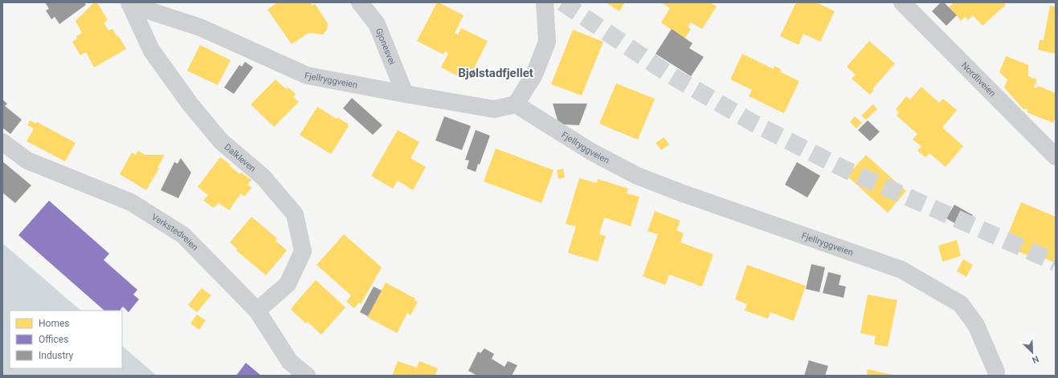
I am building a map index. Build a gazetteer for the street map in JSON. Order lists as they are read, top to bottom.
{
  "streets": {
    "street": [
      "Gjonesvei",
      "Fjellryggveien",
      "Nordliveien",
      "Dalkleven",
      "Verkstedveien"
    ]
  },
  "crossings": [
    ["Gjonesvei", "Fjellryggveien"],
    ["Fjellryggveien", "Dalkleven"],
    ["Dalkleven", "Verkstedveien"]
  ],
  "districts": ["Bjølstadfjellet"],
  "legend": ["Homes", "Offices", "Industry"],
  "north": "bottom right"
}
